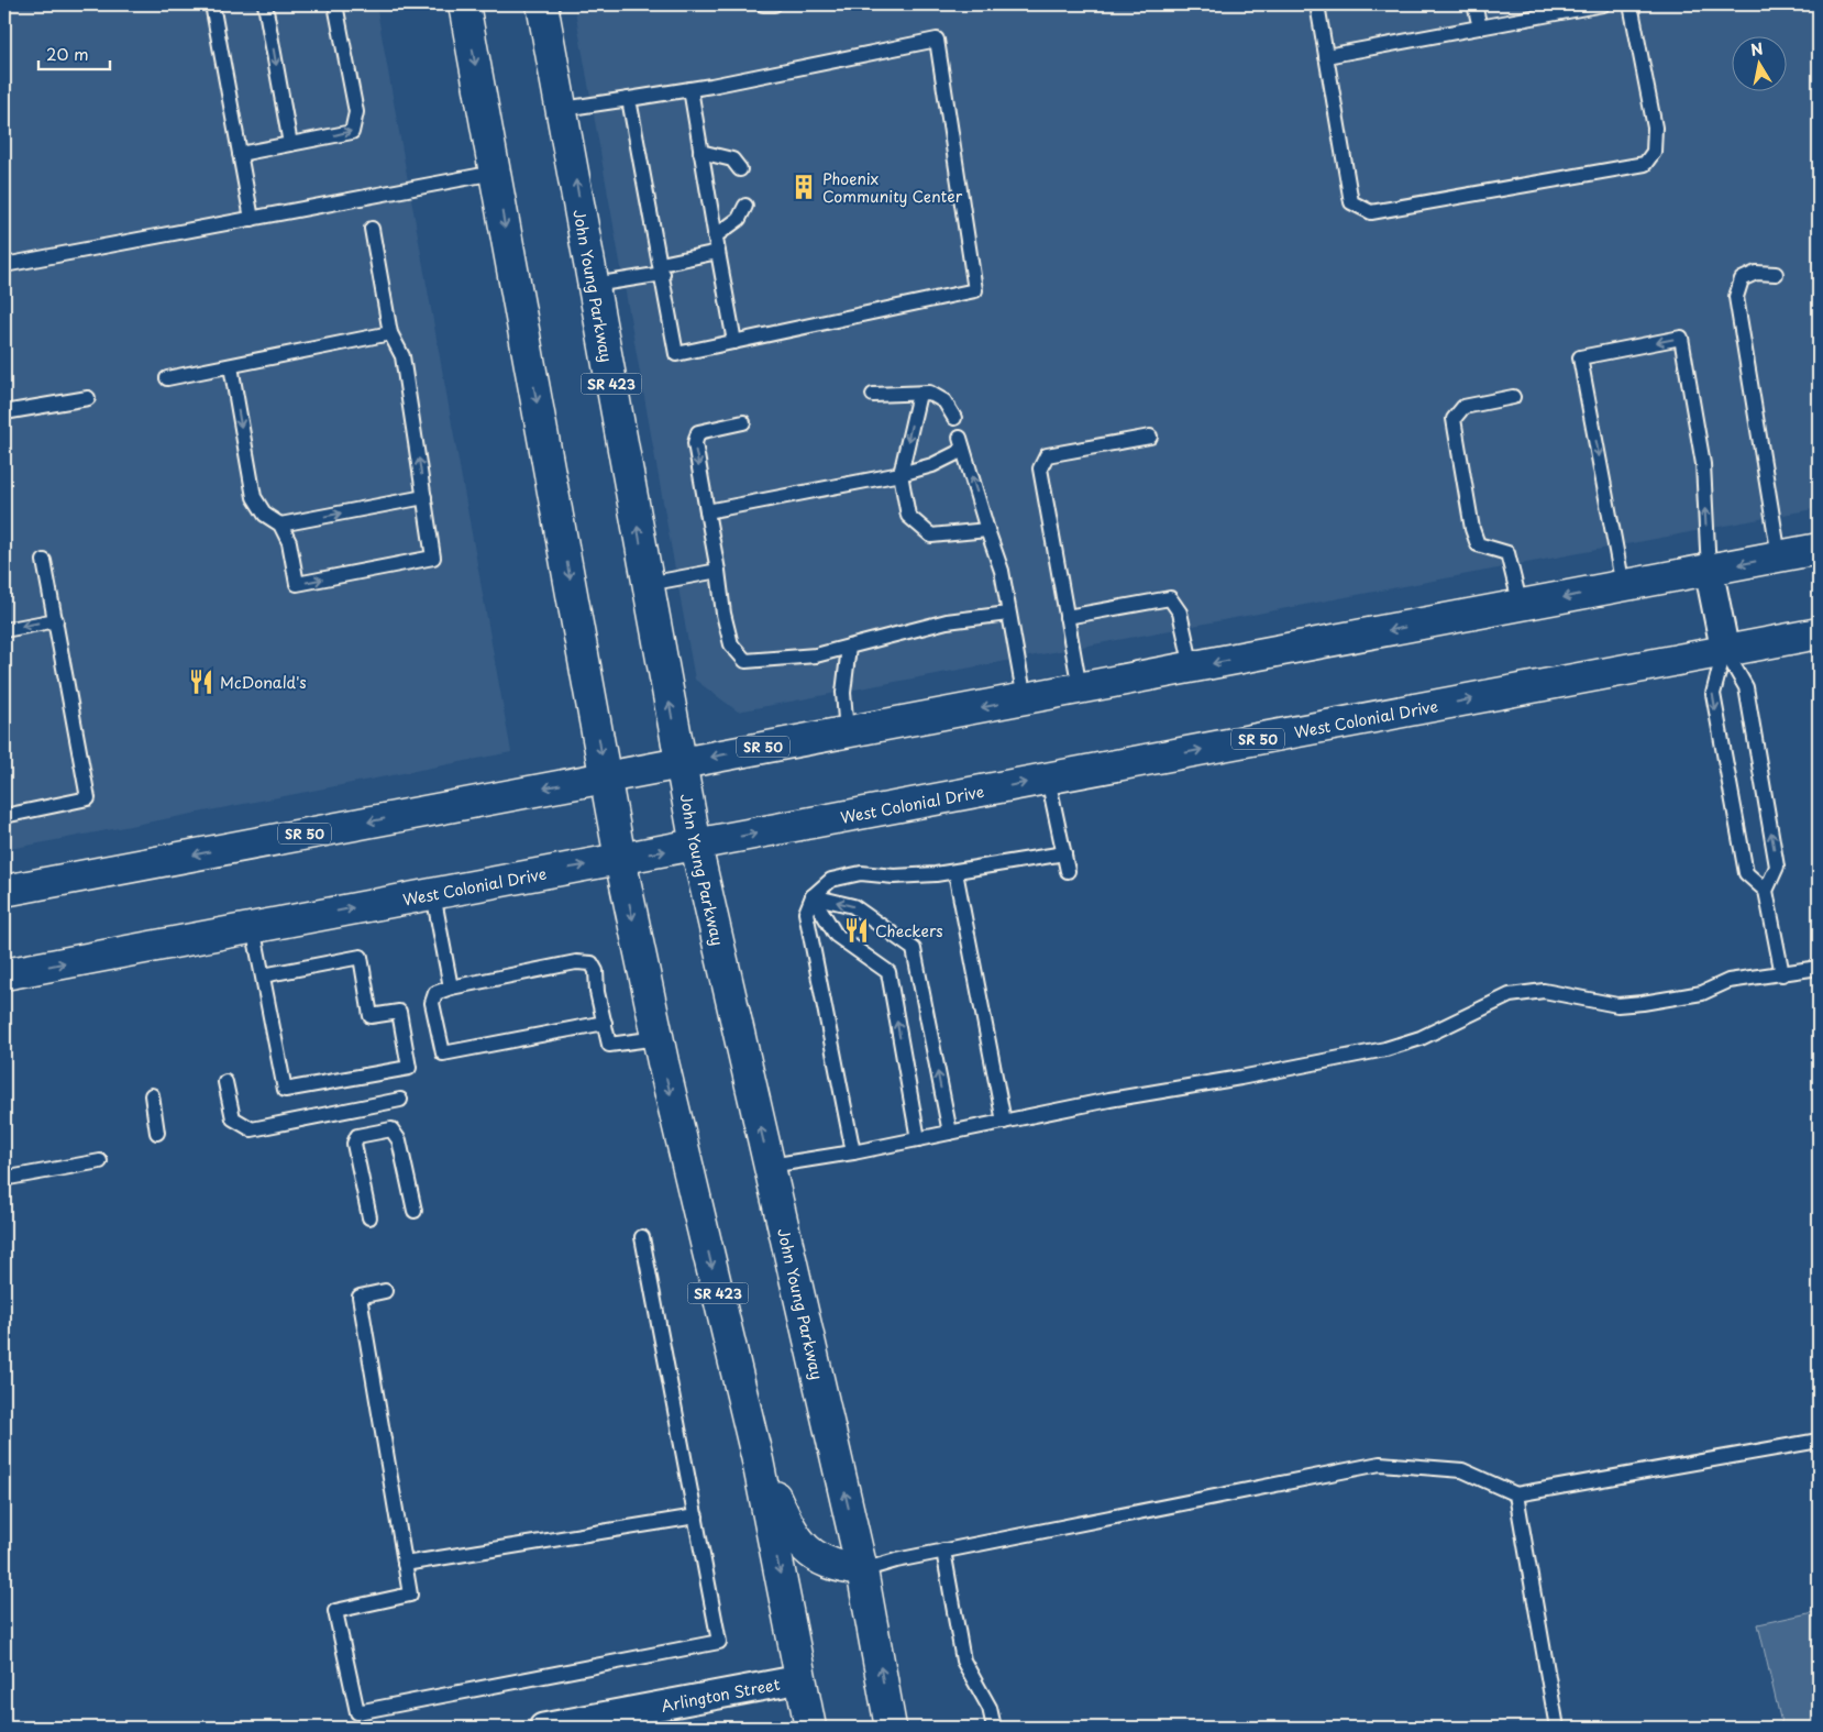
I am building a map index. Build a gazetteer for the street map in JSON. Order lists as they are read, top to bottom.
{
  "streets": {
    "main road": [
      "John Young Parkway",
      "SR 423",
      "West Colonial Drive",
      "SR 50"
    ],
    "street": ["Arlington Street"]
  },
  "crossings": [
    ["John Young Parkway", "West Colonial Drive"],
    ["John Young Parkway", "SR 50"],
    ["SR 423", "West Colonial Drive"],
    ["SR 423", "SR 50"],
    ["SR 423", "Arlington Street"]
  ],
  "places": {
    "building": ["Phoenix Community Center"],
    "restaurant": ["McDonald's", "Checkers"]
  },
  "scale_bar": "20 m",
  "north": "top"
}
